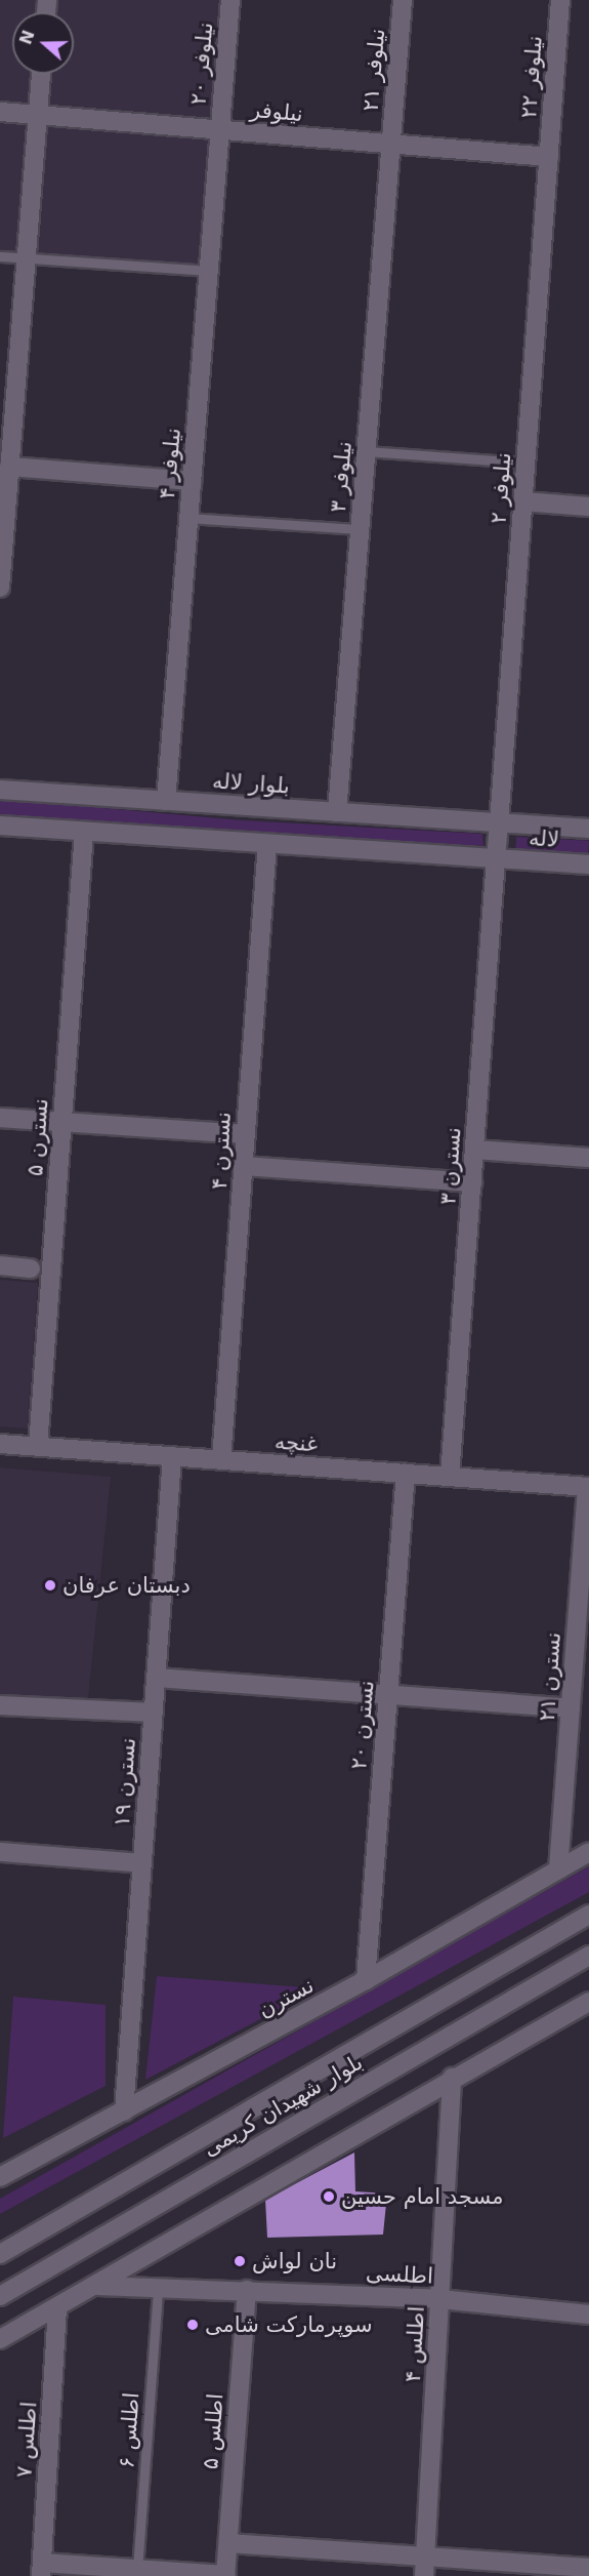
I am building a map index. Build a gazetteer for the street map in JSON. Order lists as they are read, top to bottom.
{
  "streets": {
    "street": [
      "نیلوفر ۲۰",
      "نیلوفر ۲۱",
      "نیلوفر ۲۲",
      "نیلوفر",
      "نیلوفر ۴",
      "نیلوفر ۳",
      "نیلوفر ۲",
      "بلوار لاله",
      "لاله",
      "نسترن ۵",
      "نسترن ۴",
      "نسترن ۳",
      "غنچه",
      "نسترن ۲۱",
      "نسترن ۲۰",
      "نسترن ۱۹",
      "نسترن",
      "بلوار شهیدان کریمی",
      "اطلسی",
      "اطلس ۴",
      "اطلس ۵",
      "اطلس ۷"
    ],
    "lane": ["اطلس ۶"]
  },
  "crossings": [
    ["نیلوفر ۲۰", "نیلوفر"],
    ["نیلوفر ۲۰", "نیلوفر ۴"],
    ["نیلوفر ۲۱", "نیلوفر"],
    ["نیلوفر ۲۱", "نیلوفر ۳"],
    ["نیلوفر ۲۲", "نیلوفر"],
    ["نیلوفر ۲۲", "نیلوفر ۲"],
    ["نیلوفر", "نیلوفر ۴"],
    ["نیلوفر", "نیلوفر ۳"],
    ["نیلوفر", "نیلوفر ۲"],
    ["نیلوفر ۴", "بلوار لاله"],
    ["نیلوفر ۳", "بلوار لاله"],
    ["نیلوفر ۲", "بلوار لاله"],
    ["نیلوفر ۲", "لاله"],
    ["نیلوفر ۲", "نسترن ۳"],
    ["بلوار لاله", "لاله"],
    ["لاله", "نسترن ۳"],
    ["نسترن ۵", "غنچه"],
    ["نسترن ۴", "غنچه"],
    ["نسترن ۳", "غنچه"],
    ["غنچه", "نسترن ۲۱"],
    ["غنچه", "نسترن ۲۰"],
    ["غنچه", "نسترن ۱۹"],
    ["نسترن ۲۱", "نسترن"],
    ["نسترن ۲۰", "نسترن"],
    ["نسترن ۱۹", "نسترن"],
    ["اطلسی", "اطلس ۴"],
    ["اطلسی", "اطلس ۶"],
    ["اطلسی", "اطلس ۵"],
    ["اطلسی", "اطلس ۷"]
  ],
  "places": [
    "دبستان عرفان",
    "مسجد امام حسین",
    "نان لواش",
    "سوپرمارکت شامی"
  ],
  "north": "left"
}
